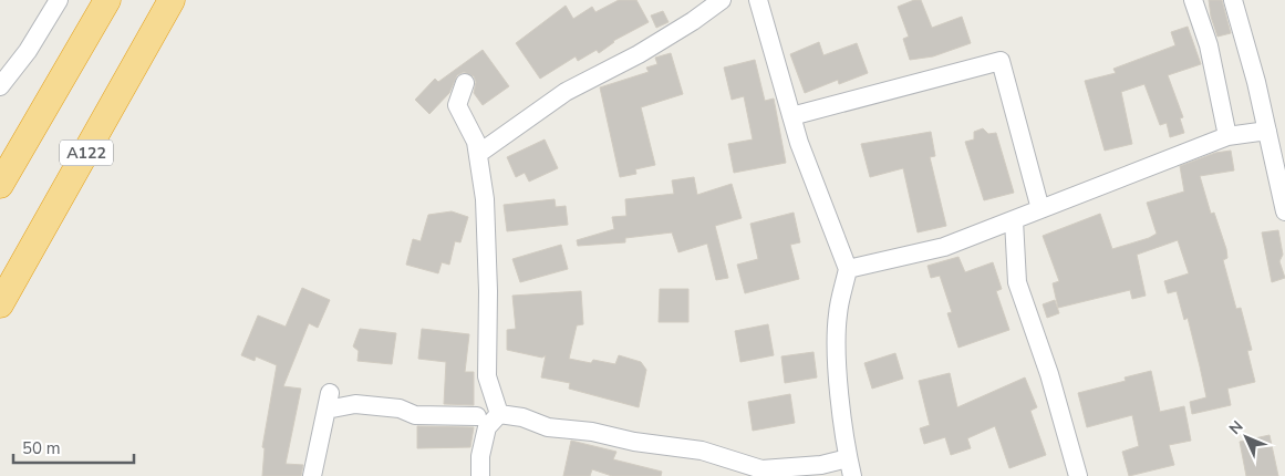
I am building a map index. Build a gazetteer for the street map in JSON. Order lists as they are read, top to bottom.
{
  "streets": {
    "highway": ["A122"]
  },
  "scale_bar": "50 m",
  "north": "top left"
}
